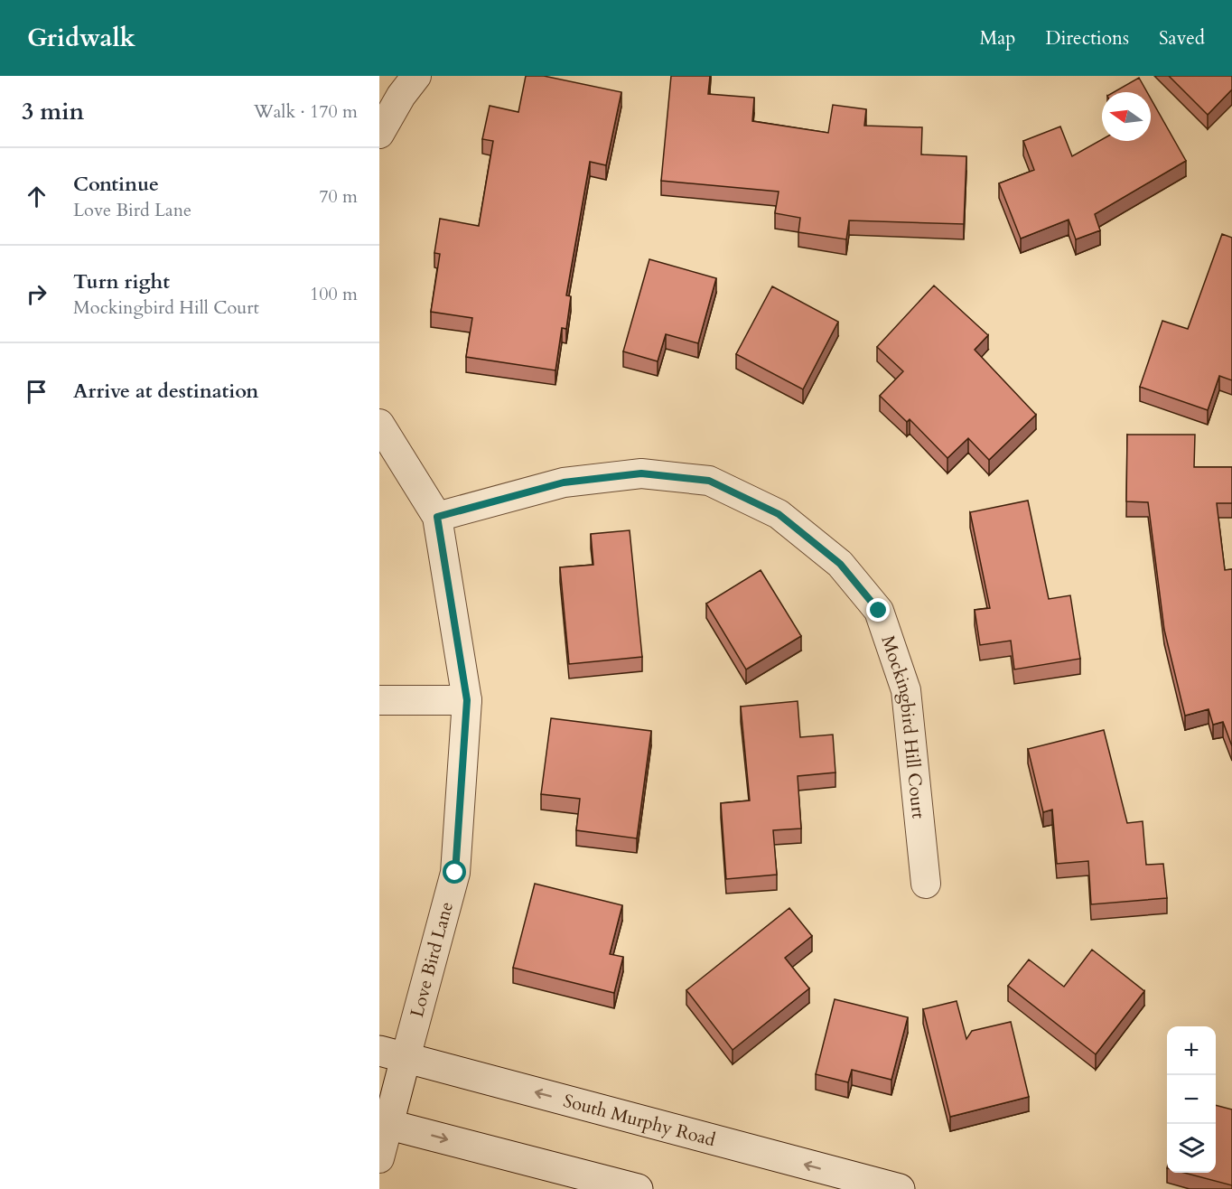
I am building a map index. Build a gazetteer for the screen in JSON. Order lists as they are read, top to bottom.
{
  "streets": {
    "main road": ["South Murphy Road"],
    "street": ["Mockingbird Hill Court", "Love Bird Lane"]
  },
  "crossings": [
    ["Mockingbird Hill Court", "Love Bird Lane"],
    ["Love Bird Lane", "South Murphy Road"]
  ],
  "north": "left",
  "page": {
    "header": "Gridwalk",
    "nav": ["Map", "Directions", "Saved"],
    "heading": ["3 min", "Walk · 170 m"],
    "list": [
      ["Continue", "Love Bird Lane", "70 m"],
      ["Turn right", "Mockingbird Hill Court", "100 m"],
      "Arrive at destination"
    ],
    "map_buttons": ["+", "−"]
  }
}
